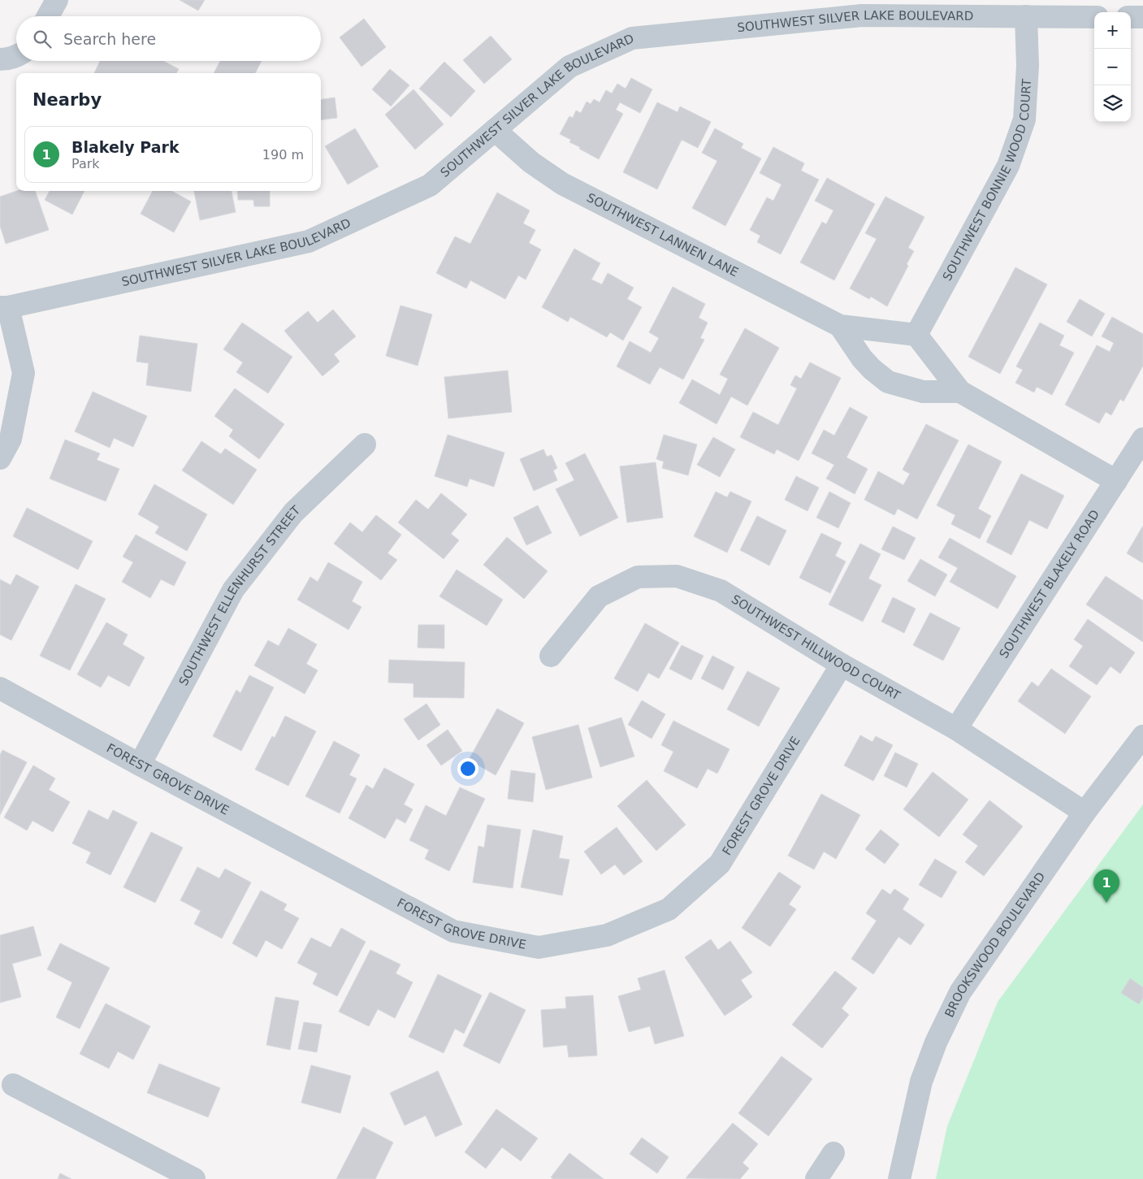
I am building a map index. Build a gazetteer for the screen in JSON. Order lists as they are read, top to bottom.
{
  "streets": {
    "street": [
      "SOUTHWEST SILVER LAKE BOULEVARD",
      "SOUTHWEST BONNIE WOOD COURT",
      "SOUTHWEST LANNEN LANE",
      "SOUTHWEST BLAKELY ROAD",
      "SOUTHWEST ELLENHURST STREET",
      "SOUTHWEST HILLWOOD COURT",
      "FOREST GROVE DRIVE",
      "BROOKSWOOD BOULEVARD"
    ]
  },
  "crossings": [
    ["SOUTHWEST SILVER LAKE BOULEVARD", "SOUTHWEST BONNIE WOOD COURT"],
    ["SOUTHWEST SILVER LAKE BOULEVARD", "SOUTHWEST LANNEN LANE"],
    ["SOUTHWEST BONNIE WOOD COURT", "SOUTHWEST LANNEN LANE"],
    ["SOUTHWEST LANNEN LANE", "SOUTHWEST BLAKELY ROAD"],
    ["SOUTHWEST BLAKELY ROAD", "SOUTHWEST HILLWOOD COURT"],
    ["SOUTHWEST ELLENHURST STREET", "FOREST GROVE DRIVE"],
    ["SOUTHWEST HILLWOOD COURT", "FOREST GROVE DRIVE"],
    ["SOUTHWEST HILLWOOD COURT", "BROOKSWOOD BOULEVARD"]
  ],
  "page": {
    "map_buttons": ["+", "−"],
    "search": "Search here",
    "heading": "Nearby",
    "list": [
      {
        "mark": "1",
        "name": "Blakely Park",
        "note": "Park",
        "value": "190 m"
      }
    ],
    "pins": "1"
  }
}
